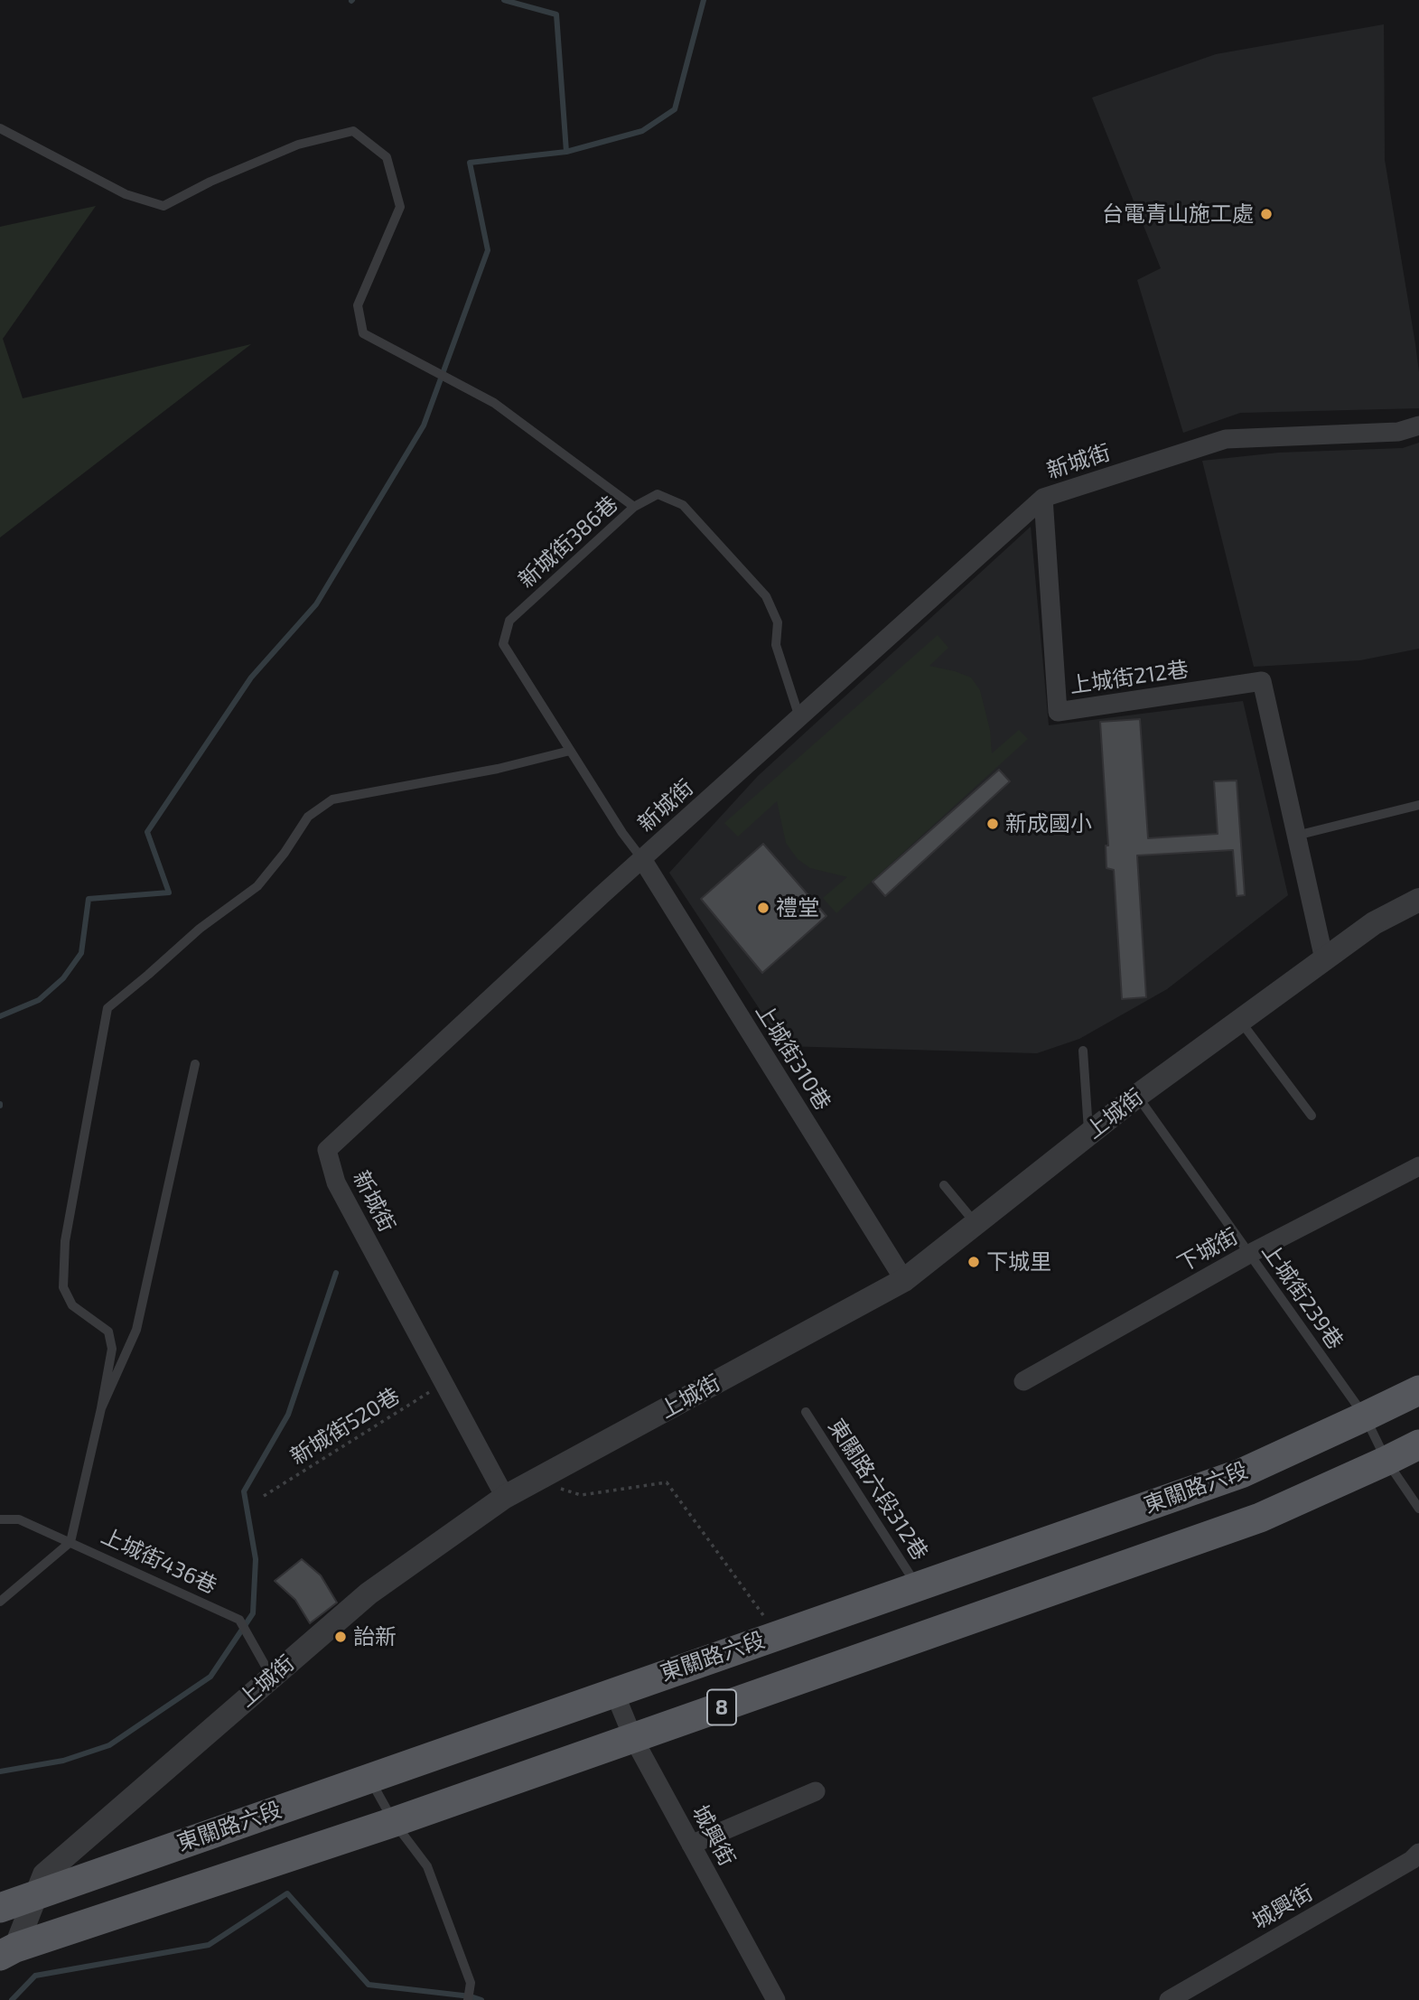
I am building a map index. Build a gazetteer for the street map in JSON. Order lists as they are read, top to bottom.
{
  "streets": {
    "main road": ["東關路六段", "8"],
    "street": [
      "新城街",
      "上城街212巷",
      "上城街310巷",
      "上城街",
      "下城街",
      "城興街"
    ],
    "lane": [
      "新城街386巷",
      "上城街239巷",
      "東關路六段312巷",
      "上城街436巷"
    ],
    "path": ["新城街520巷"]
  },
  "crossings": [
    ["新城街", "新城街386巷"],
    ["新城街", "上城街212巷"],
    ["新城街", "上城街310巷"],
    ["新城街", "上城街"],
    ["新城街", "新城街520巷"],
    ["新城街386巷", "上城街310巷"],
    ["上城街212巷", "上城街"],
    ["上城街310巷", "上城街"],
    ["上城街", "上城街239巷"],
    ["上城街", "東關路六段"],
    ["上城街", "上城街436巷"],
    ["上城街", "8"],
    ["下城街", "上城街239巷"],
    ["上城街239巷", "東關路六段"],
    ["上城街239巷", "8"],
    ["東關路六段", "東關路六段312巷"],
    ["東關路六段", "城興街"],
    ["8", "城興街"]
  ],
  "places": [
    "台電青山施工處",
    "新成國小",
    "禮堂",
    "下城里",
    "詒新"
  ]
}
